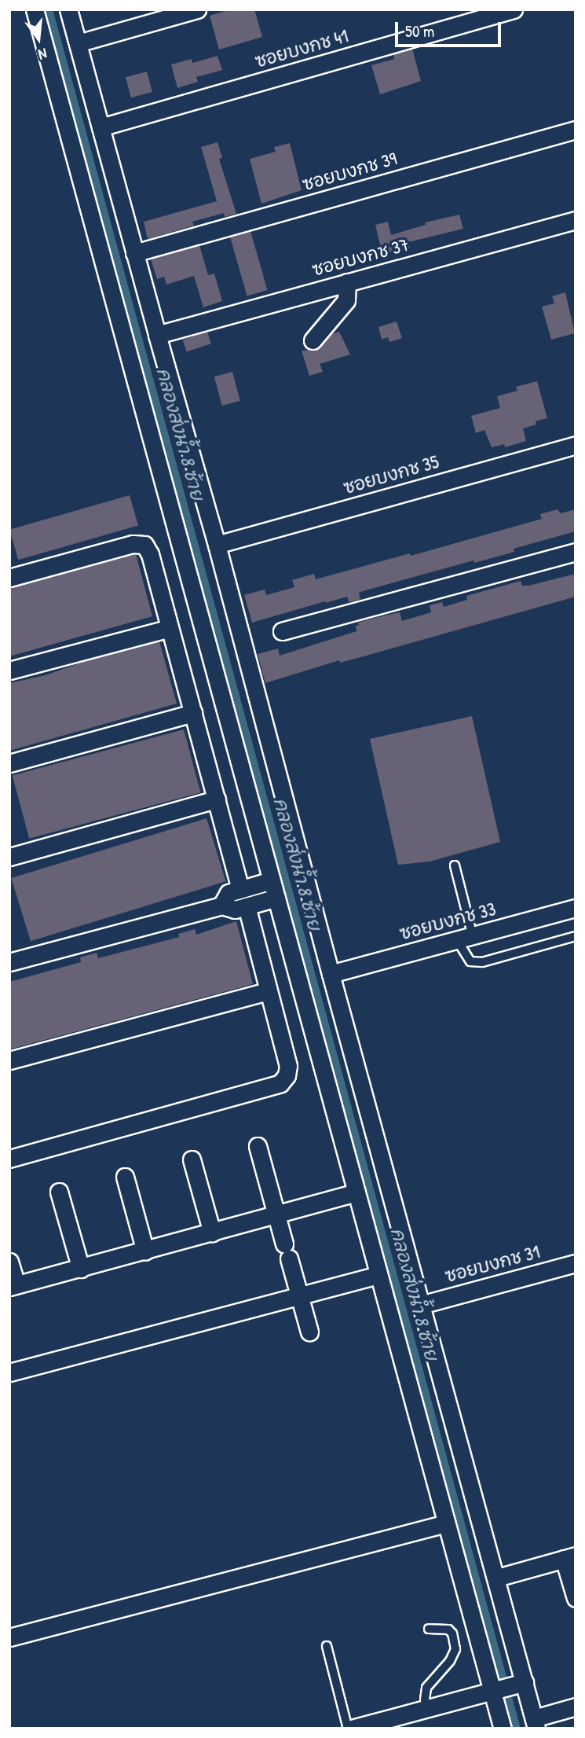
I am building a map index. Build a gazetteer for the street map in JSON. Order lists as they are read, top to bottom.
{
  "streets": {
    "street": [
      "ซอยบงกช 41",
      "ซอยบงกช 39",
      "ซอยบงกช 37",
      "ซอยบงกช 35",
      "ซอยบงกช 33",
      "ซอยบงกช 31"
    ]
  },
  "water": ["คลองส่งน้ำ 8 ซ้าย"],
  "scale_bar": "50 m",
  "north": "bottom"
}
